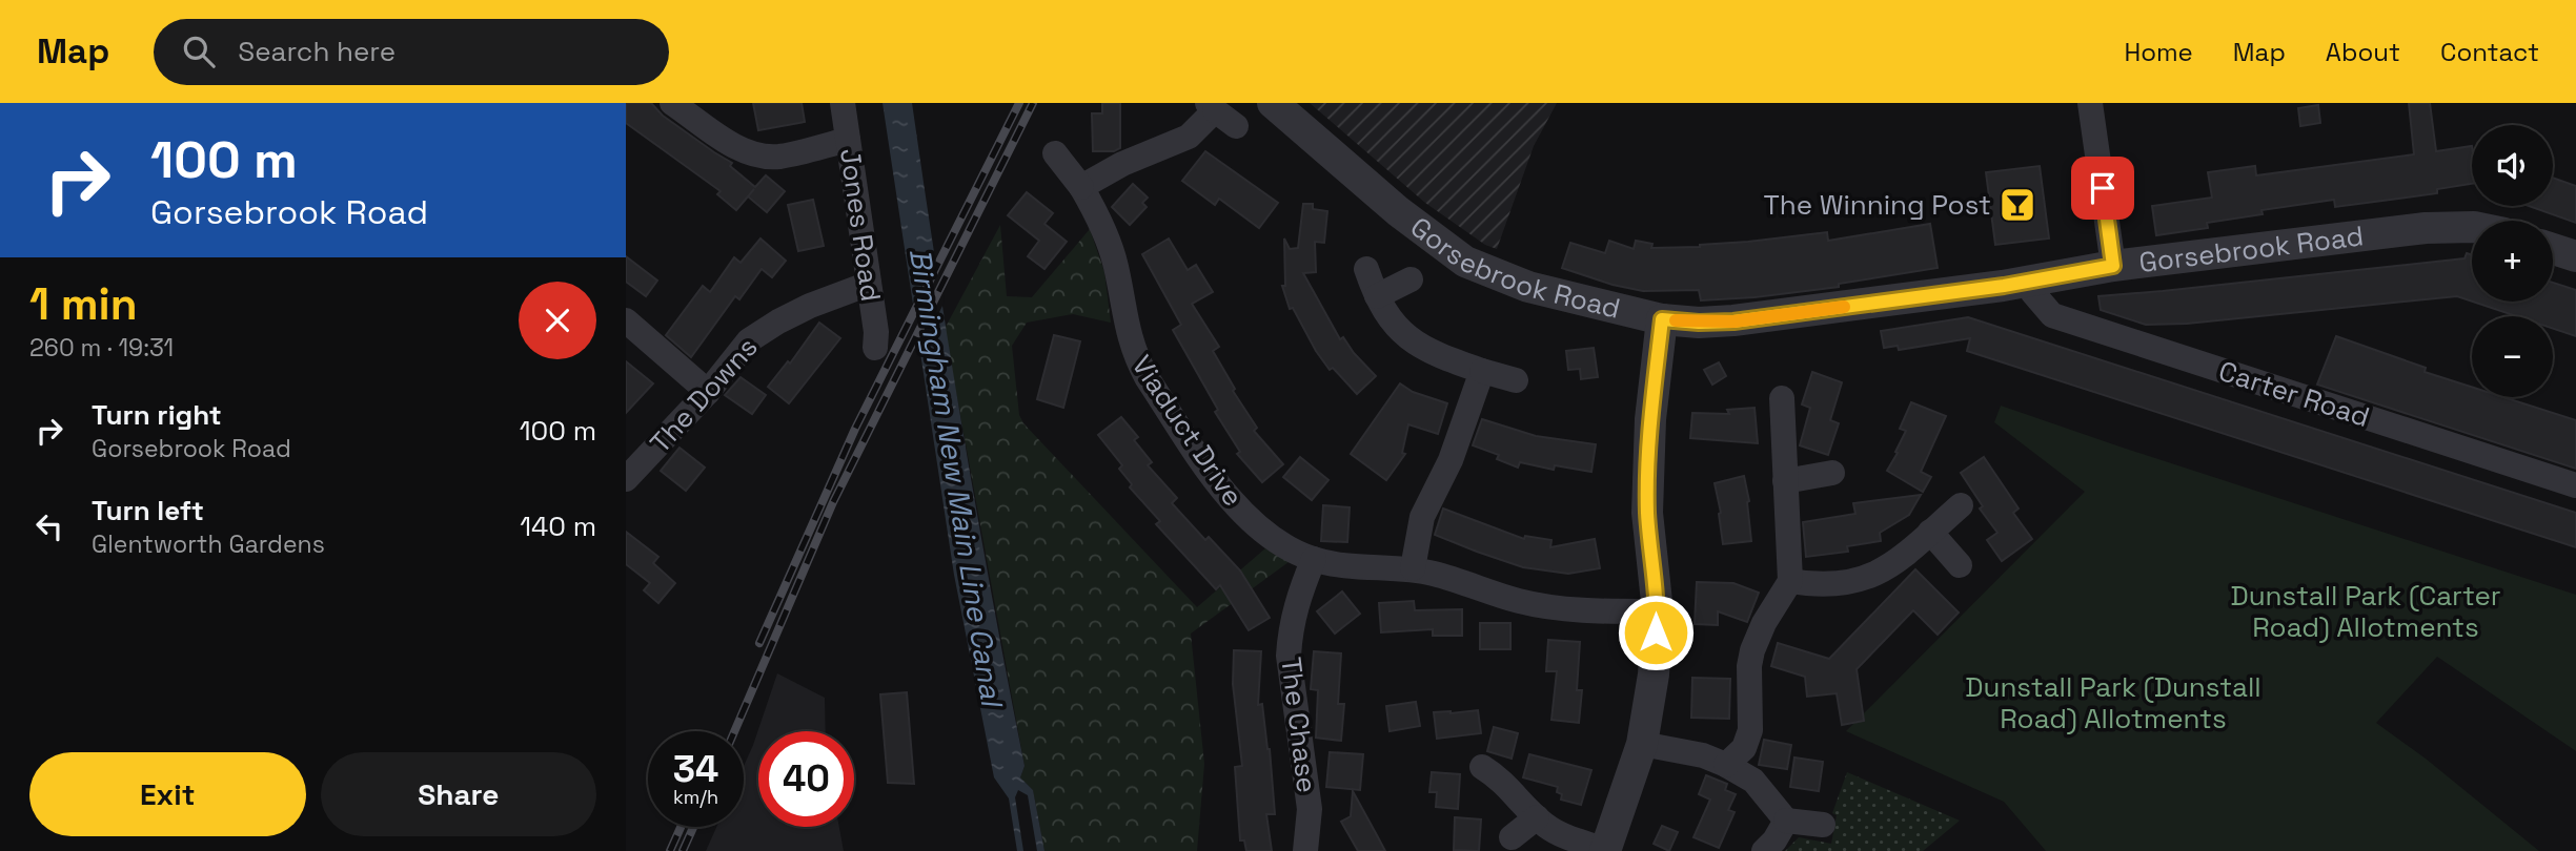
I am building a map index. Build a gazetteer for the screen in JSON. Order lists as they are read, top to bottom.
{
  "streets": {
    "street": [
      "Jones Road",
      "Gorsebrook Road",
      "Carter Road",
      "The Downs",
      "Viaduct Drive",
      "The Chase"
    ]
  },
  "crossings": [
    ["Jones Road", "The Downs"],
    ["Gorsebrook Road", "Carter Road"],
    ["Viaduct Drive", "The Chase"]
  ],
  "water": ["Birmingham New Main Line Canal"],
  "parks": ["Dunstall Park (Carter Road) Allotments", "Dunstall Park (Dunstall Road) Allotments"],
  "places": {
    "bar": ["The Winning Post"]
  },
  "page": {
    "header": "Map",
    "search": "Search here",
    "nav": [
      "Home",
      "Map",
      "About",
      "Contact"
    ],
    "turn": ["100 m", "Gorsebrook Road"],
    "map_buttons": ["+", "−"],
    "heading": ["1 min", "260 m · 19:31"],
    "list": [
      {
        "name": "Turn right",
        "note": "Gorsebrook Road",
        "value": "100 m"
      },
      {
        "name": "Turn left",
        "note": "Glentworth Gardens",
        "value": "140 m"
      }
    ],
    "speed": "34 km/h",
    "limit": "40",
    "buttons": ["Exit", "Share"]
  }
}
